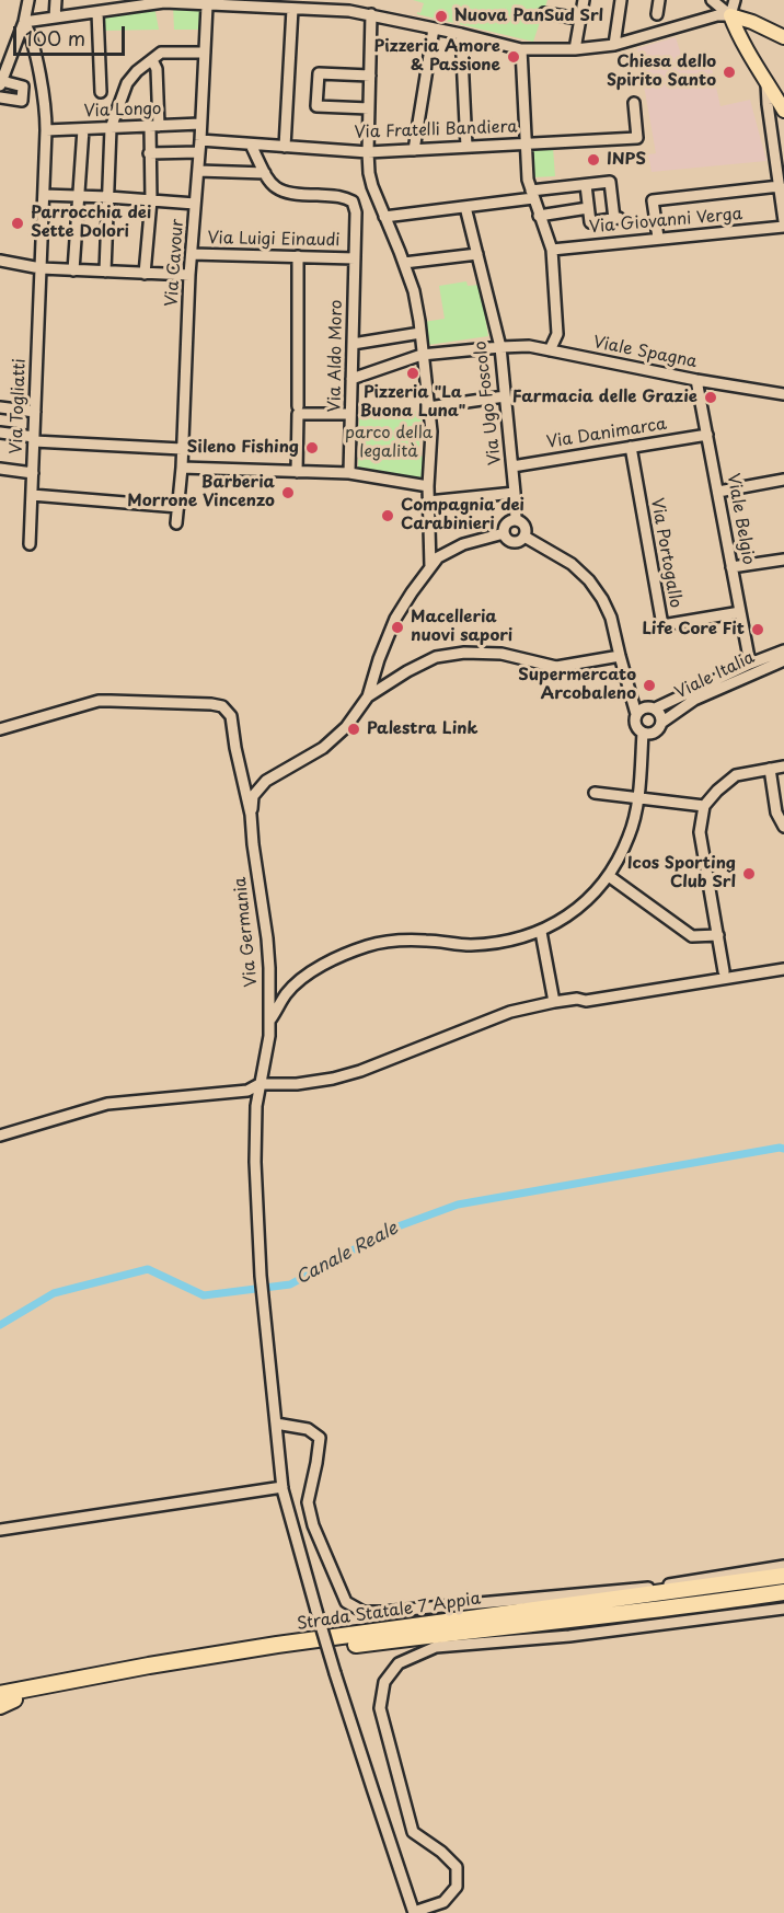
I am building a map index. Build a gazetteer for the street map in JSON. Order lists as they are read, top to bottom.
{
  "streets": {
    "highway": ["Strada Statale 7 Appia"],
    "street": [
      "Via Longo",
      "Via Fratelli Bandiera",
      "Via Giovanni Verga",
      "Via Luigi Einaudi",
      "Via Cavour",
      "Viale Spagna",
      "Via Aldo Moro",
      "Via Ugo Foscolo",
      "Via Togliatti",
      "Via Danimarca",
      "Viale Belgio",
      "Via Portogallo",
      "Viale Italia",
      "Via Germania"
    ]
  },
  "crossings": [
    ["Via Longo", "Via Cavour"],
    ["Via Longo", "Via Togliatti"],
    ["Via Fratelli Bandiera", "Via Cavour"],
    ["Via Fratelli Bandiera", "Via Aldo Moro"],
    ["Via Luigi Einaudi", "Via Cavour"],
    ["Via Luigi Einaudi", "Via Aldo Moro"],
    ["Viale Spagna", "Via Aldo Moro"],
    ["Viale Spagna", "Via Ugo Foscolo"],
    ["Viale Spagna", "Viale Belgio"],
    ["Via Ugo Foscolo", "Via Danimarca"],
    ["Via Danimarca", "Viale Belgio"],
    ["Via Danimarca", "Via Portogallo"],
    ["Viale Belgio", "Via Portogallo"],
    ["Viale Belgio", "Viale Italia"]
  ],
  "water": ["Canale Reale"],
  "parks": ["parco della legalità"],
  "places": [
    "Nuova PanSud Srl",
    "Pizzeria Amore & Passione",
    "Chiesa dello Spirito Santo",
    "INPS",
    "Parrocchia dei Sette Dolori",
    "Pizzeria \"La Buona Luna\"",
    "Farmacia delle Grazie",
    "Sileno Fishing",
    "Barberia Morrone Vincenzo",
    "Compagnia dei Carabinieri",
    "Macelleria nuovi sapori",
    "Life Core Fit",
    "Supermercato Arcobaleno",
    "Palestra Link",
    "Icos Sporting Club Srl"
  ],
  "scale_bar": "100 m"
}
